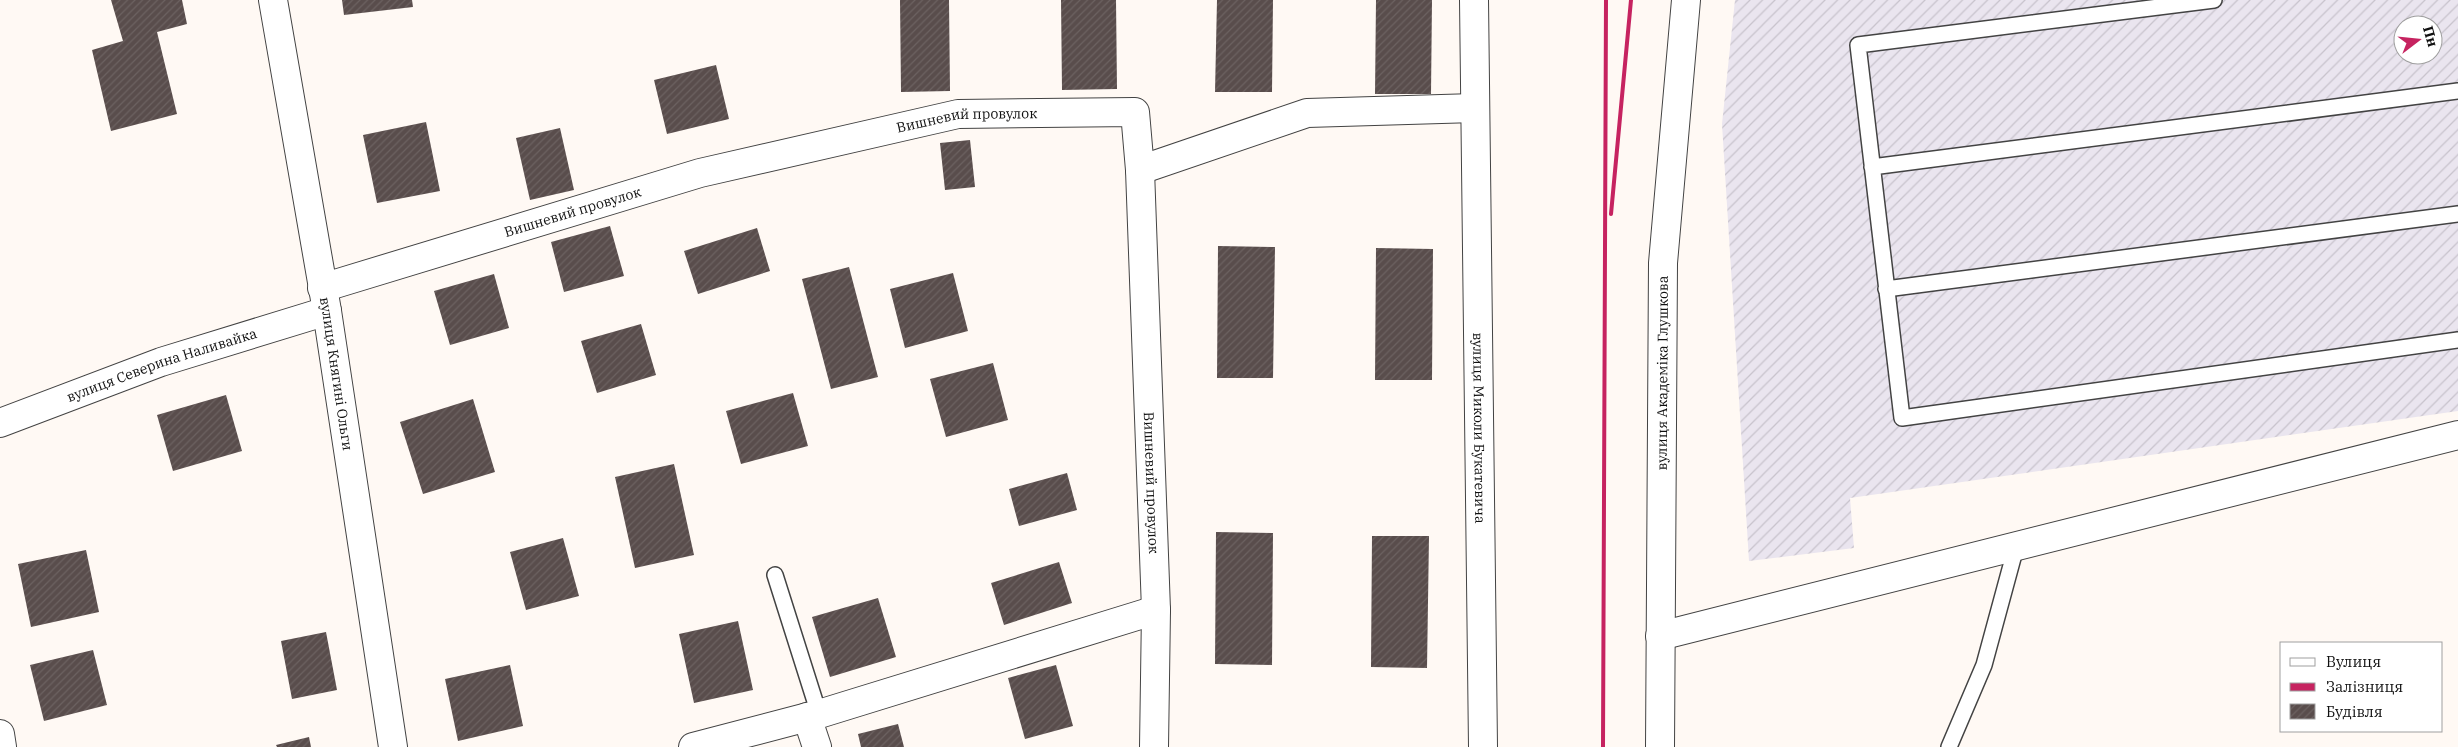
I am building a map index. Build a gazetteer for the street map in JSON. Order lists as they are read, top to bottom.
{
  "streets": {
    "street": [
      "Вишневий провулок",
      "вулиця Северина Наливайка",
      "вулиця Княгині Ольги",
      "вулиця Академіка Глушкова",
      "вулиця Миколи Букатевича"
    ]
  },
  "crossings": [
    ["Вишневий провулок", "вулиця Северина Наливайка"],
    ["Вишневий провулок", "вулиця Княгині Ольги"],
    ["вулиця Северина Наливайка", "вулиця Княгині Ольги"]
  ],
  "legend": ["Вулиця", "Залізниця", "Будівля"],
  "north": "right"
}
